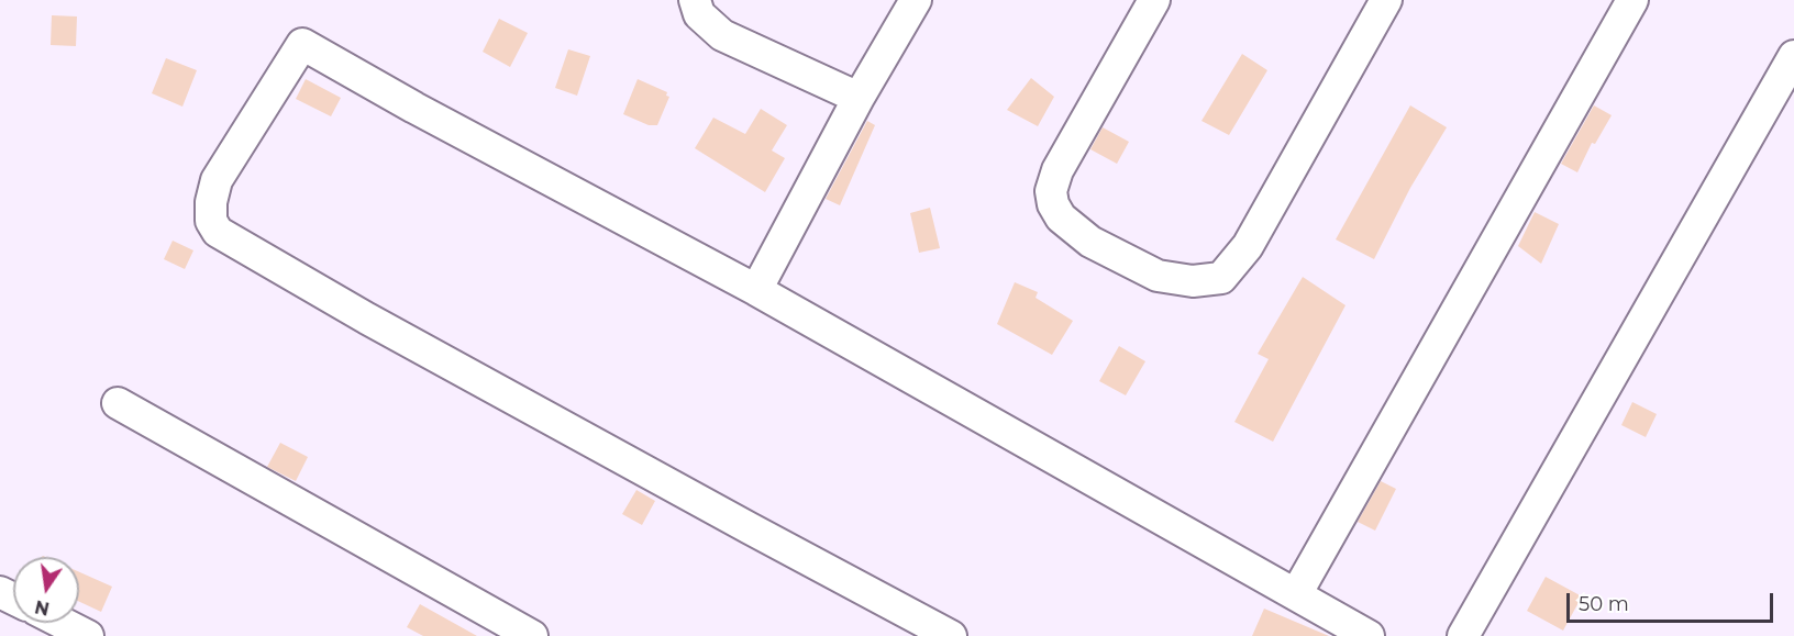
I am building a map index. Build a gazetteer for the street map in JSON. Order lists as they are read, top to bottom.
{
  "scale_bar": "50 m",
  "north": "bottom"
}
